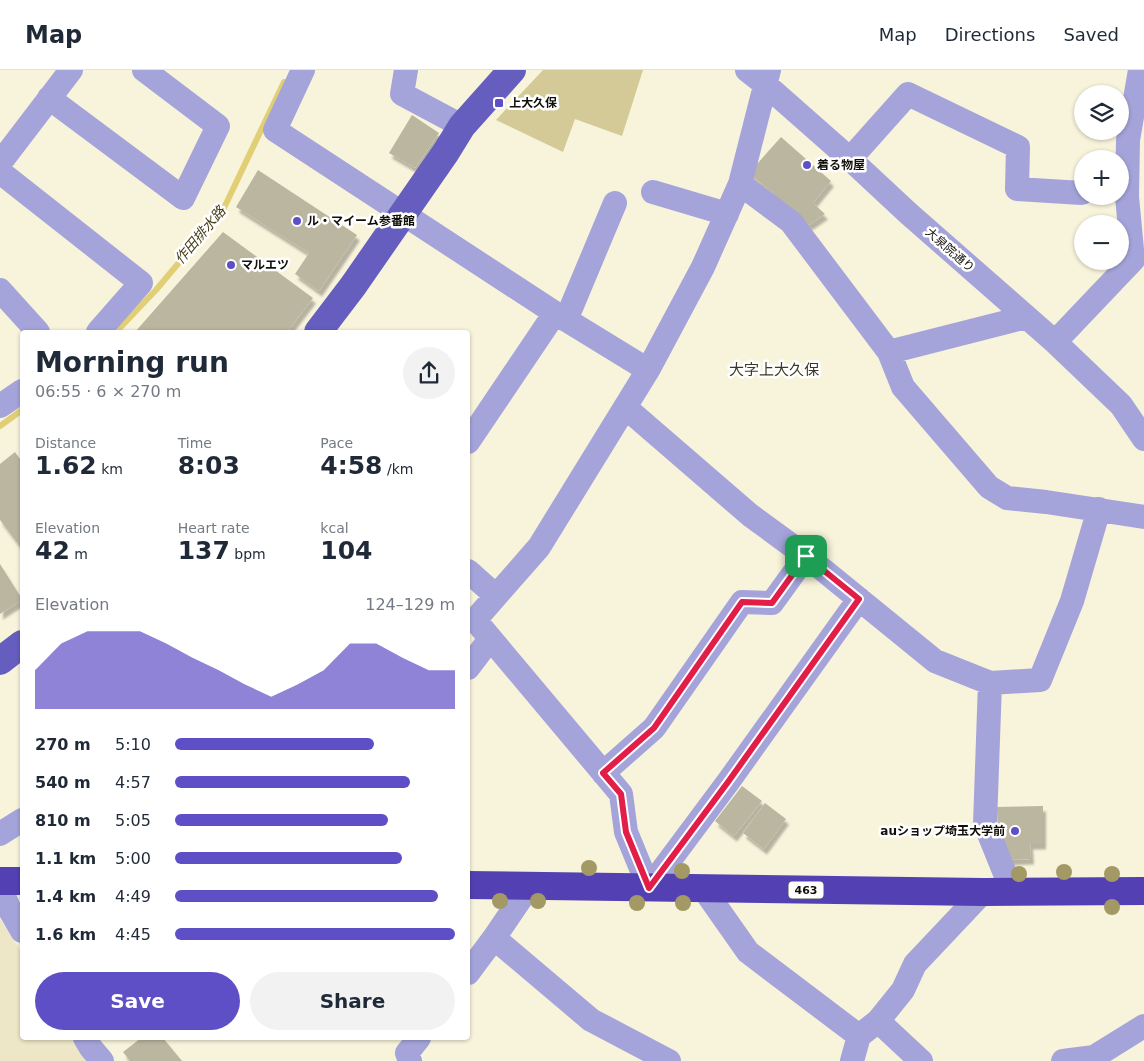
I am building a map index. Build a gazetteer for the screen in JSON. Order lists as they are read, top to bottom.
{
  "streets": {
    "highway": ["463"],
    "street": ["大泉院通り"]
  },
  "districts": ["大字上大久保"],
  "water": ["作田排水路"],
  "places": {
    "transit": ["上大久保"],
    "other": [
      "着る物屋",
      "ル・マイーム参番館",
      "マルエツ",
      "auショップ埼玉大学前"
    ]
  },
  "page": {
    "header": "Map",
    "nav": ["Map", "Directions", "Saved"],
    "map_buttons": ["+", "−"],
    "heading": ["Morning run", "06:55 · 6 × 270 m"],
    "stats": [
      ["Distance", "1.62 km"],
      ["Time", "8:03"],
      ["Pace", "4:58 /km"],
      ["Elevation", "42 m"],
      ["Heart rate", "137 bpm"],
      ["kcal", "104"]
    ],
    "chart": ["Elevation", "124–129 m"],
    "list": [
      {
        "name": "270 m",
        "note": "5:10"
      },
      {
        "name": "540 m",
        "note": "4:57"
      },
      {
        "name": "810 m",
        "note": "5:05"
      },
      {
        "name": "1.1 km",
        "note": "5:00"
      },
      {
        "name": "1.4 km",
        "note": "4:49"
      },
      {
        "name": "1.6 km",
        "note": "4:45"
      }
    ],
    "buttons": ["Save", "Share"]
  }
}
